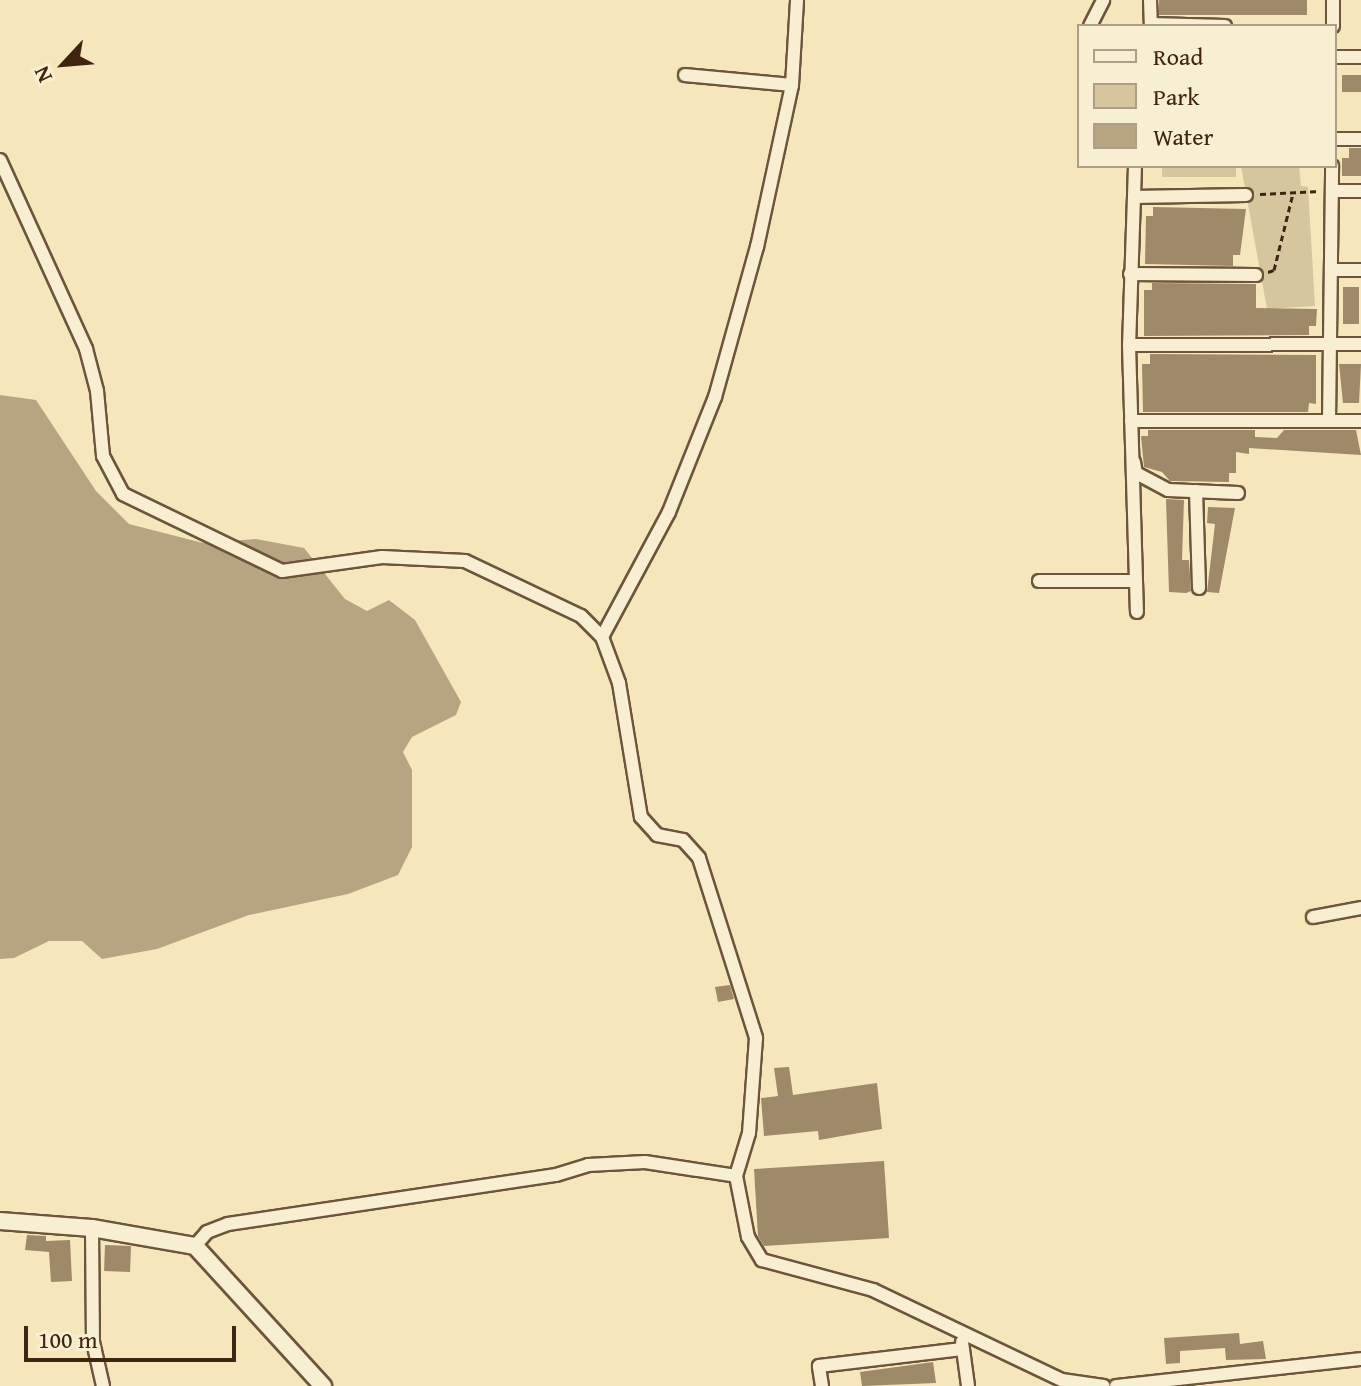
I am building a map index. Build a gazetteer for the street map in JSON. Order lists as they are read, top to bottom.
{
  "legend": ["Road", "Park", "Water"],
  "scale_bar": "100 m",
  "north": "bottom left"
}
